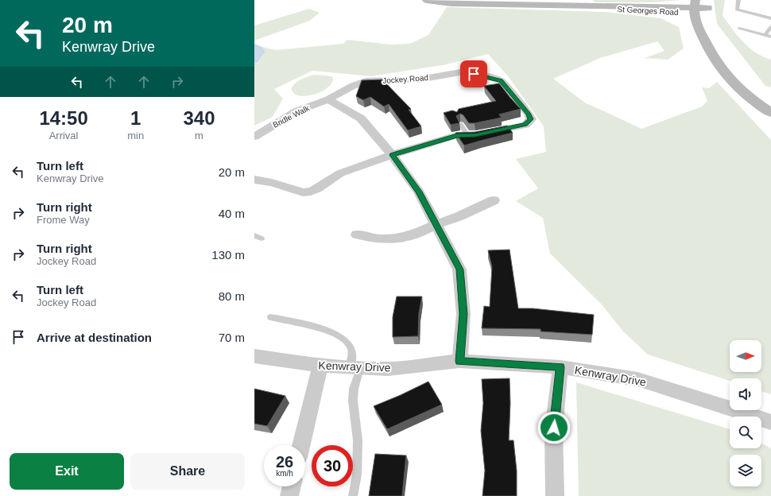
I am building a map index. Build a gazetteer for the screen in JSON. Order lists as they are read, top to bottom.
{
  "streets": {
    "main road": ["St Georges Road"],
    "street": ["Jockey Road", "Bridle Walk", "Kenwray Drive"]
  },
  "crossings": [
    ["Jockey Road", "Bridle Walk"]
  ],
  "north": "right",
  "page": {
    "turn": ["20 m", "Kenwray Drive"],
    "eta": [
      "14:50",
      "Arrival",
      "1",
      "min",
      "340",
      "m"
    ],
    "list": [
      {
        "name": "Turn left",
        "note": "Kenwray Drive",
        "value": "20 m"
      },
      {
        "name": "Turn right",
        "note": "Frome Way",
        "value": "40 m"
      },
      {
        "name": "Turn right",
        "note": "Jockey Road",
        "value": "130 m"
      },
      {
        "name": "Turn left",
        "note": "Jockey Road",
        "value": "80 m"
      },
      {
        "name": "Arrive at destination",
        "value": "70 m"
      }
    ],
    "speed": "26 km/h",
    "limit": "30",
    "buttons": ["Exit", "Share"]
  }
}
